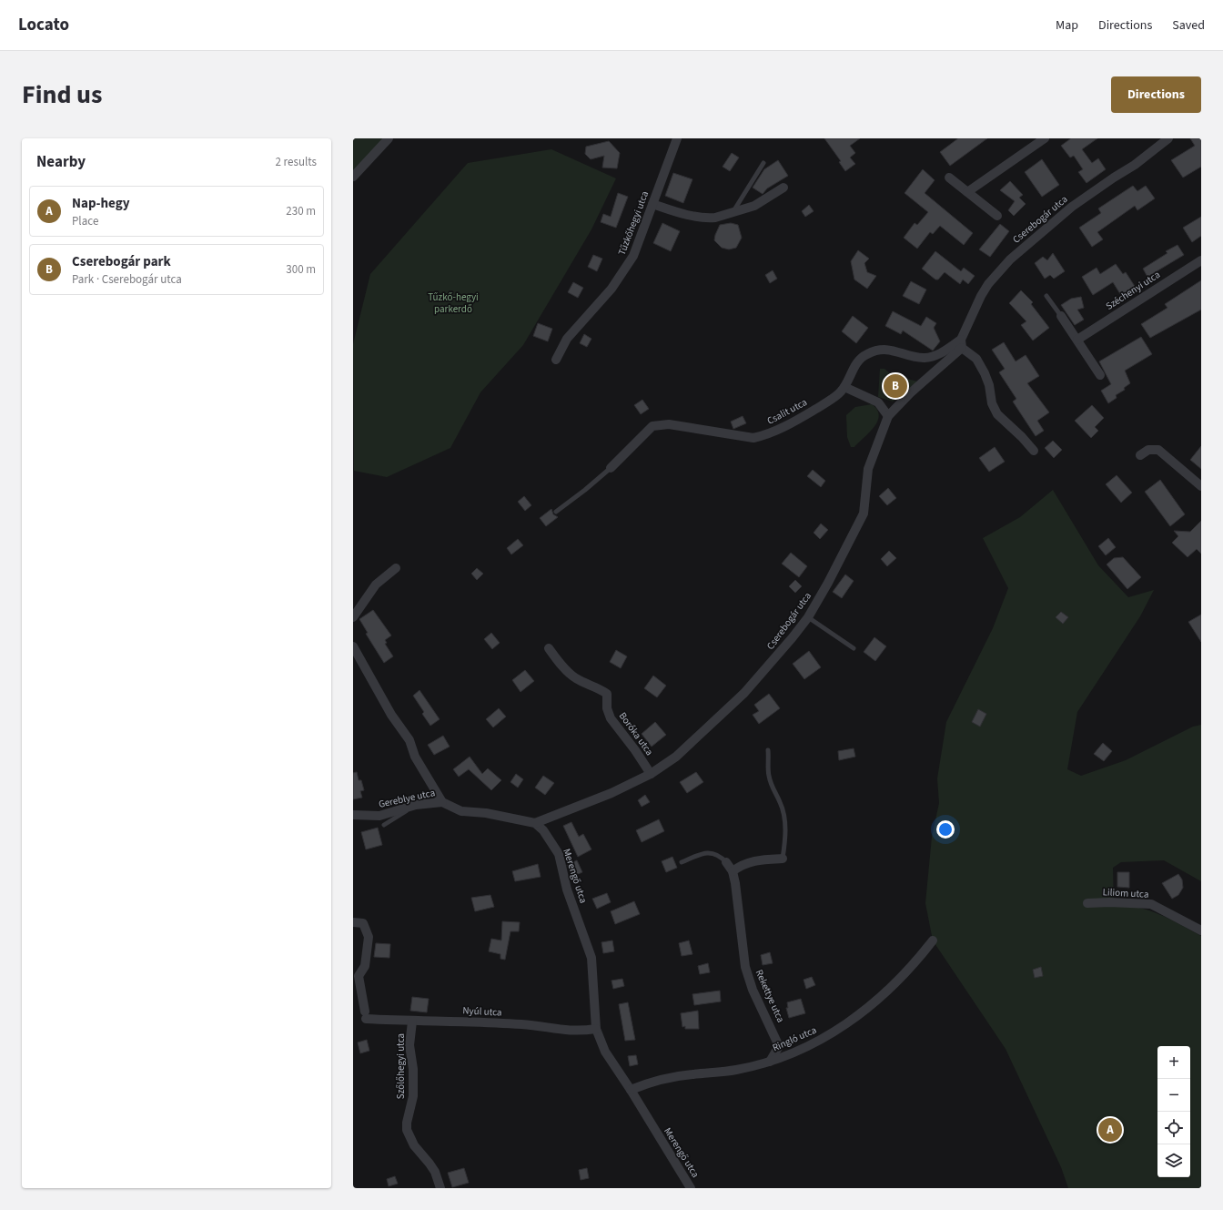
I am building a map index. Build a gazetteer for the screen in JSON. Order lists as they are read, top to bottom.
{
  "streets": {
    "street": [
      "Cserebogár utca",
      "Tűzkőhegyi utca",
      "Széchenyi utca",
      "Csalit utca",
      "Boróka utca",
      "Gereblye utca",
      "Merengő utca",
      "Liliom utca",
      "Rekettye utca",
      "Nyúl utca",
      "Ringló utca",
      "Szőlőhegyi utca"
    ]
  },
  "crossings": [
    ["Cserebogár utca", "Csalit utca"],
    ["Cserebogár utca", "Boróka utca"],
    ["Cserebogár utca", "Merengő utca"],
    ["Merengő utca", "Nyúl utca"],
    ["Merengő utca", "Ringló utca"],
    ["Rekettye utca", "Ringló utca"],
    ["Nyúl utca", "Szőlőhegyi utca"]
  ],
  "parks": ["Tűzkő-hegyi parkerdő"],
  "page": {
    "header": "Locato",
    "nav": ["Map", "Directions", "Saved"],
    "title": "Find us",
    "buttons": "Directions",
    "heading": ["Nearby", "2 results"],
    "list": [
      {
        "mark": "A",
        "name": "Nap-hegy",
        "note": "Place",
        "value": "230 m"
      },
      {
        "mark": "B",
        "name": "Cserebogár park",
        "note": "Park · Cserebogár utca",
        "value": "300 m"
      }
    ],
    "pins": ["B", "A"],
    "map_buttons": ["+", "−"]
  }
}
